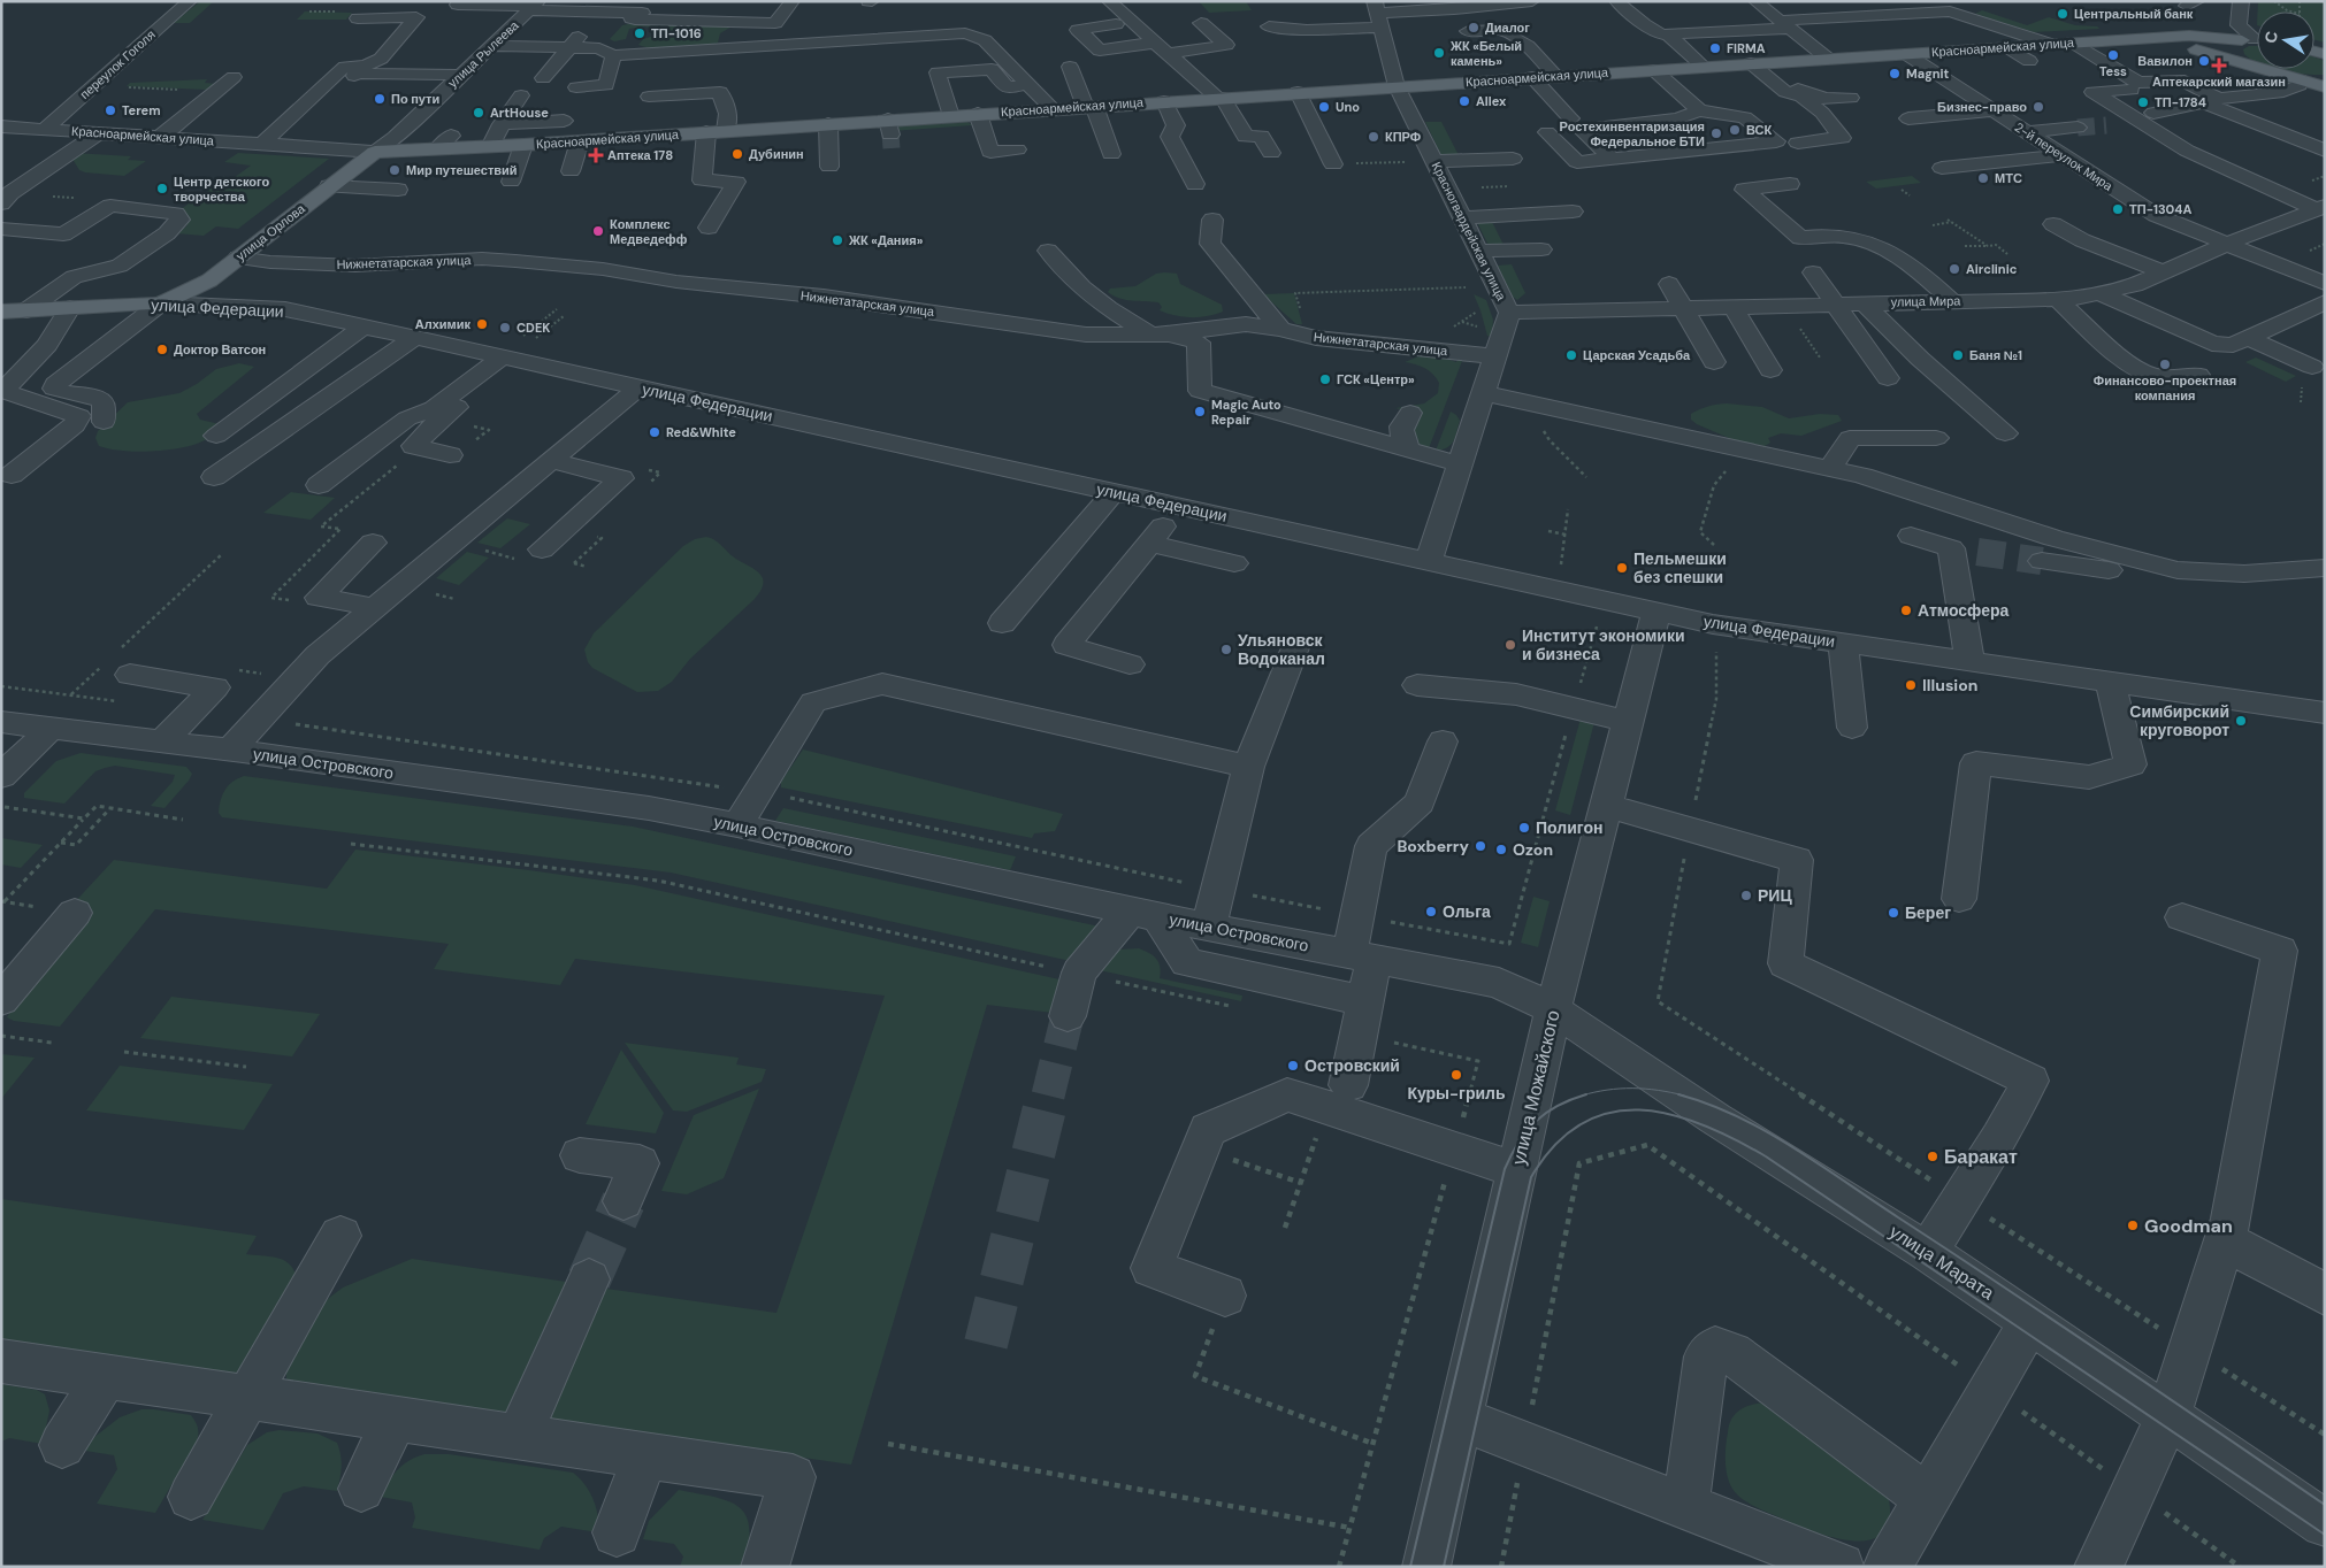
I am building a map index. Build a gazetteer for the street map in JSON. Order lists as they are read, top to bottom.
{
  "streets": {
    "main road": ["Красноармейская улица", "улица Орлова", "улица Федерации"],
    "street": [
      "улица Рылеева",
      "переулок Гоголя",
      "2-й переулок Мира",
      "Красногвардейская улица",
      "Нижнетатарская улица",
      "улица Мира",
      "улица Островского",
      "улица Можайского",
      "улица Марата"
    ]
  },
  "crossings": [
    ["Красноармейская улица", "улица Рылеева"],
    ["Красноармейская улица", "переулок Гоголя"],
    ["Красноармейская улица", "2-й переулок Мира"],
    ["Красноармейская улица", "Красногвардейская улица"],
    ["Красноармейская улица", "улица Орлова"],
    ["улица Рылеева", "улица Орлова"],
    ["2-й переулок Мира", "улица Мира"],
    ["Красногвардейская улица", "Нижнетатарская улица"],
    ["Красногвардейская улица", "улица Мира"],
    ["Красногвардейская улица", "улица Федерации"],
    ["улица Орлова", "Нижнетатарская улица"],
    ["улица Орлова", "улица Федерации"],
    ["улица Федерации", "улица Можайского"],
    ["улица Островского", "улица Можайского"],
    ["улица Островского", "улица Марата"],
    ["улица Можайского", "улица Марата"]
  ],
  "places": {
    "other": [
      "Центральный банк",
      "Диалог",
      "ТП-1016",
      "FIRMA",
      "ЖК «Белый камень»",
      "Tess",
      "Вавилон",
      "Magnit",
      "По пути",
      "Allex",
      "ТП-1784",
      "Uno",
      "Бизнес-право",
      "Terem",
      "ArtHouse",
      "ВСК",
      "Ростехинвентаризация Федеральное БТИ",
      "КПРФ",
      "Дубинин",
      "Мир путешествий",
      "МТС",
      "Центр детского творчества",
      "ТП-1304А",
      "Комплекс Медведефф",
      "ЖК «Дания»",
      "Airclinic",
      "Алхимик",
      "CDEK",
      "Доктор Ватсон",
      "Царская Усадьба",
      "Баня №1",
      "Финансово-проектная компания",
      "ГСК «Центр»",
      "Magic Auto Repair",
      "Red&White",
      "Пельмешки без спешки",
      "Атмосфера",
      "Институт экономики и бизнеса",
      "Ульяновск Водоканал",
      "Illusion",
      "Симбирский круговорот",
      "Полигон",
      "Boxberry",
      "Ozon",
      "РИЦ",
      "Ольга",
      "Берег",
      "Островский",
      "Куры-гриль",
      "Баракат",
      "Goodman"
    ],
    "health": ["Аптекарский магазин", "Аптека 178"]
  },
  "north": "left"
}
